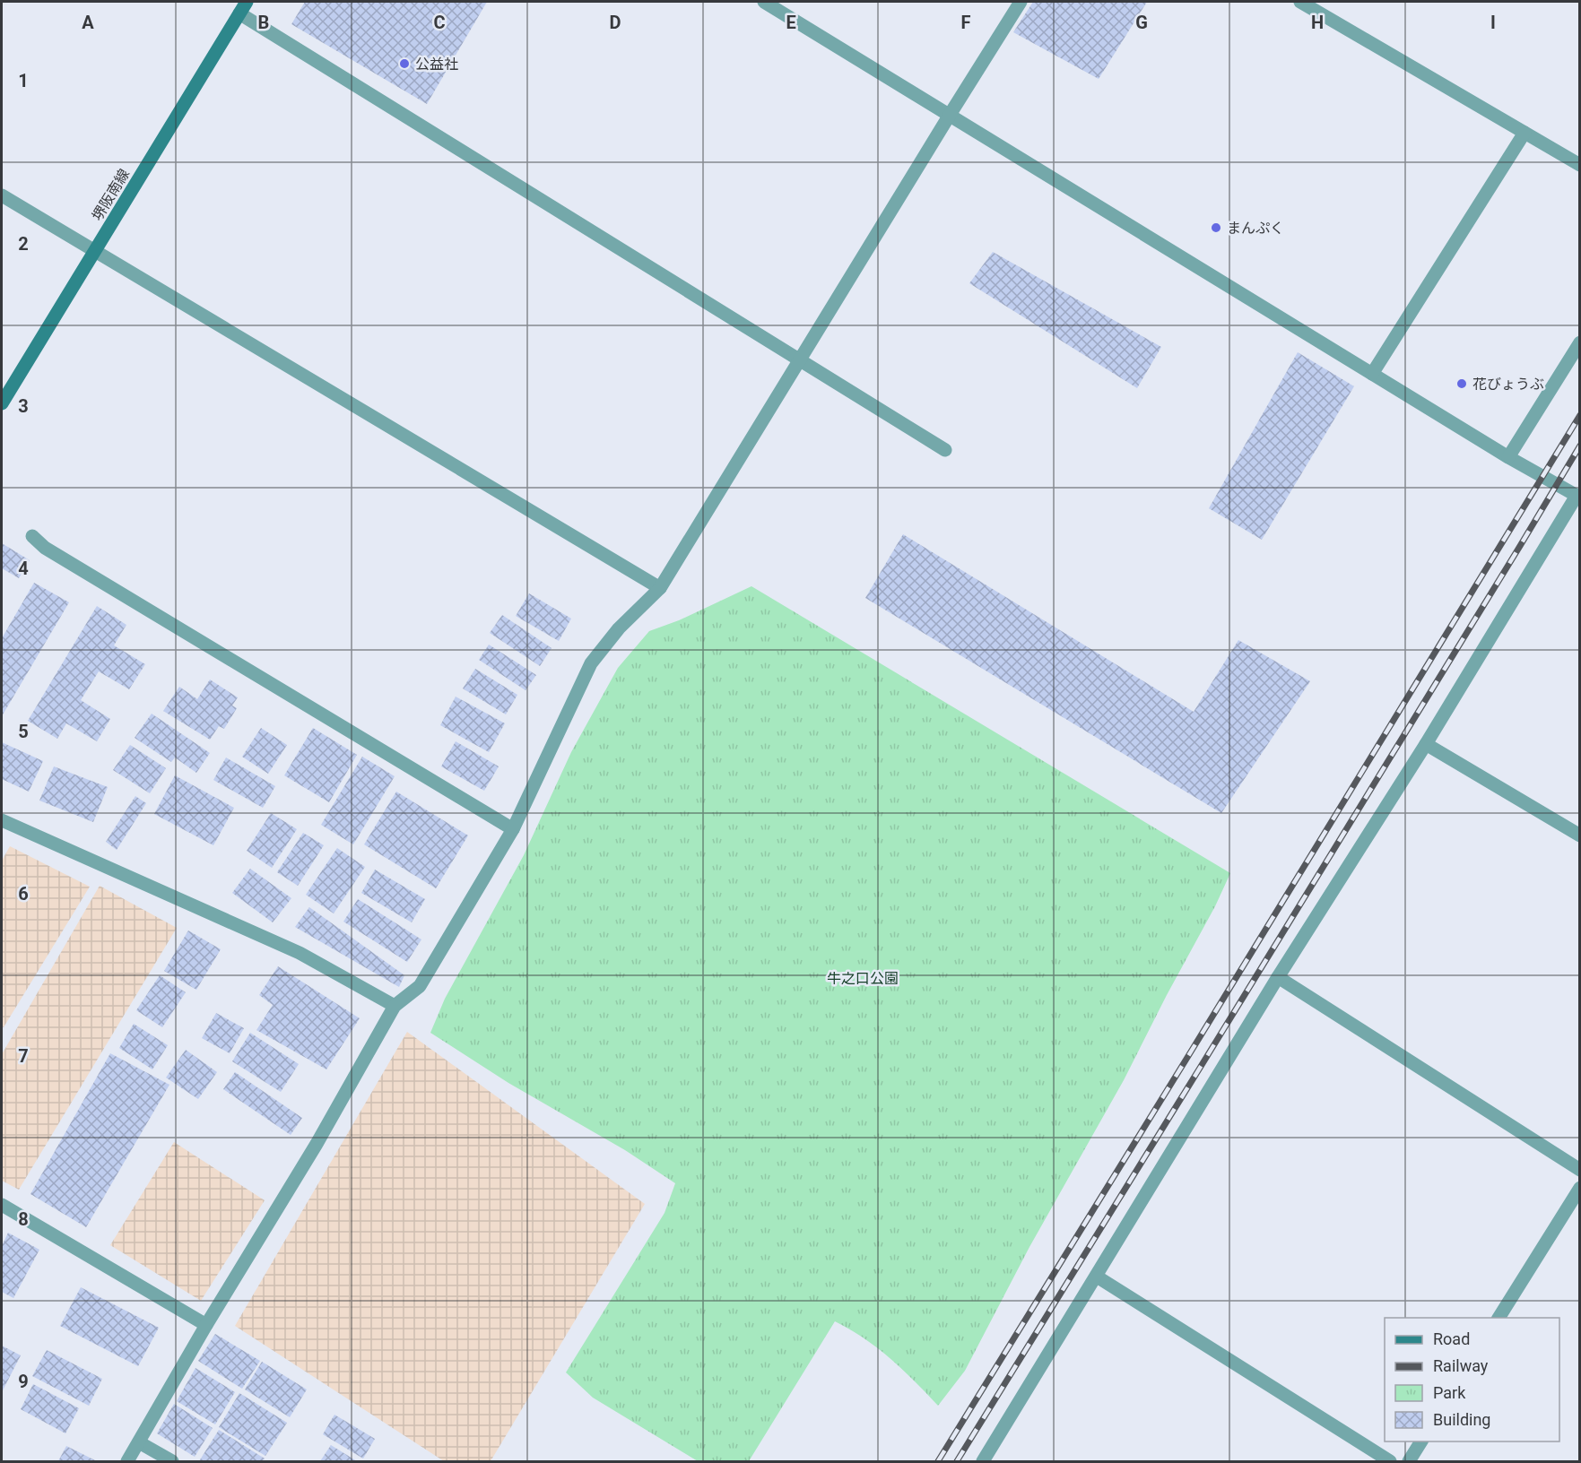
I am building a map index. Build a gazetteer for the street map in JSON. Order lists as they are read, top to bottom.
{
  "streets": {
    "main road": ["堺阪南線"]
  },
  "parks": ["牛之口公園"],
  "places": ["公益社", "まんぷく", "花びょうぶ"],
  "legend": [
    "Road",
    "Railway",
    "Park",
    "Building"
  ],
  "grid": {
    "columns": [
      "A",
      "B",
      "C",
      "D",
      "E",
      "F",
      "G",
      "H",
      "I"
    ],
    "rows": [
      "1",
      "2",
      "3",
      "4",
      "5",
      "6",
      "7",
      "8",
      "9"
    ]
  }
}
